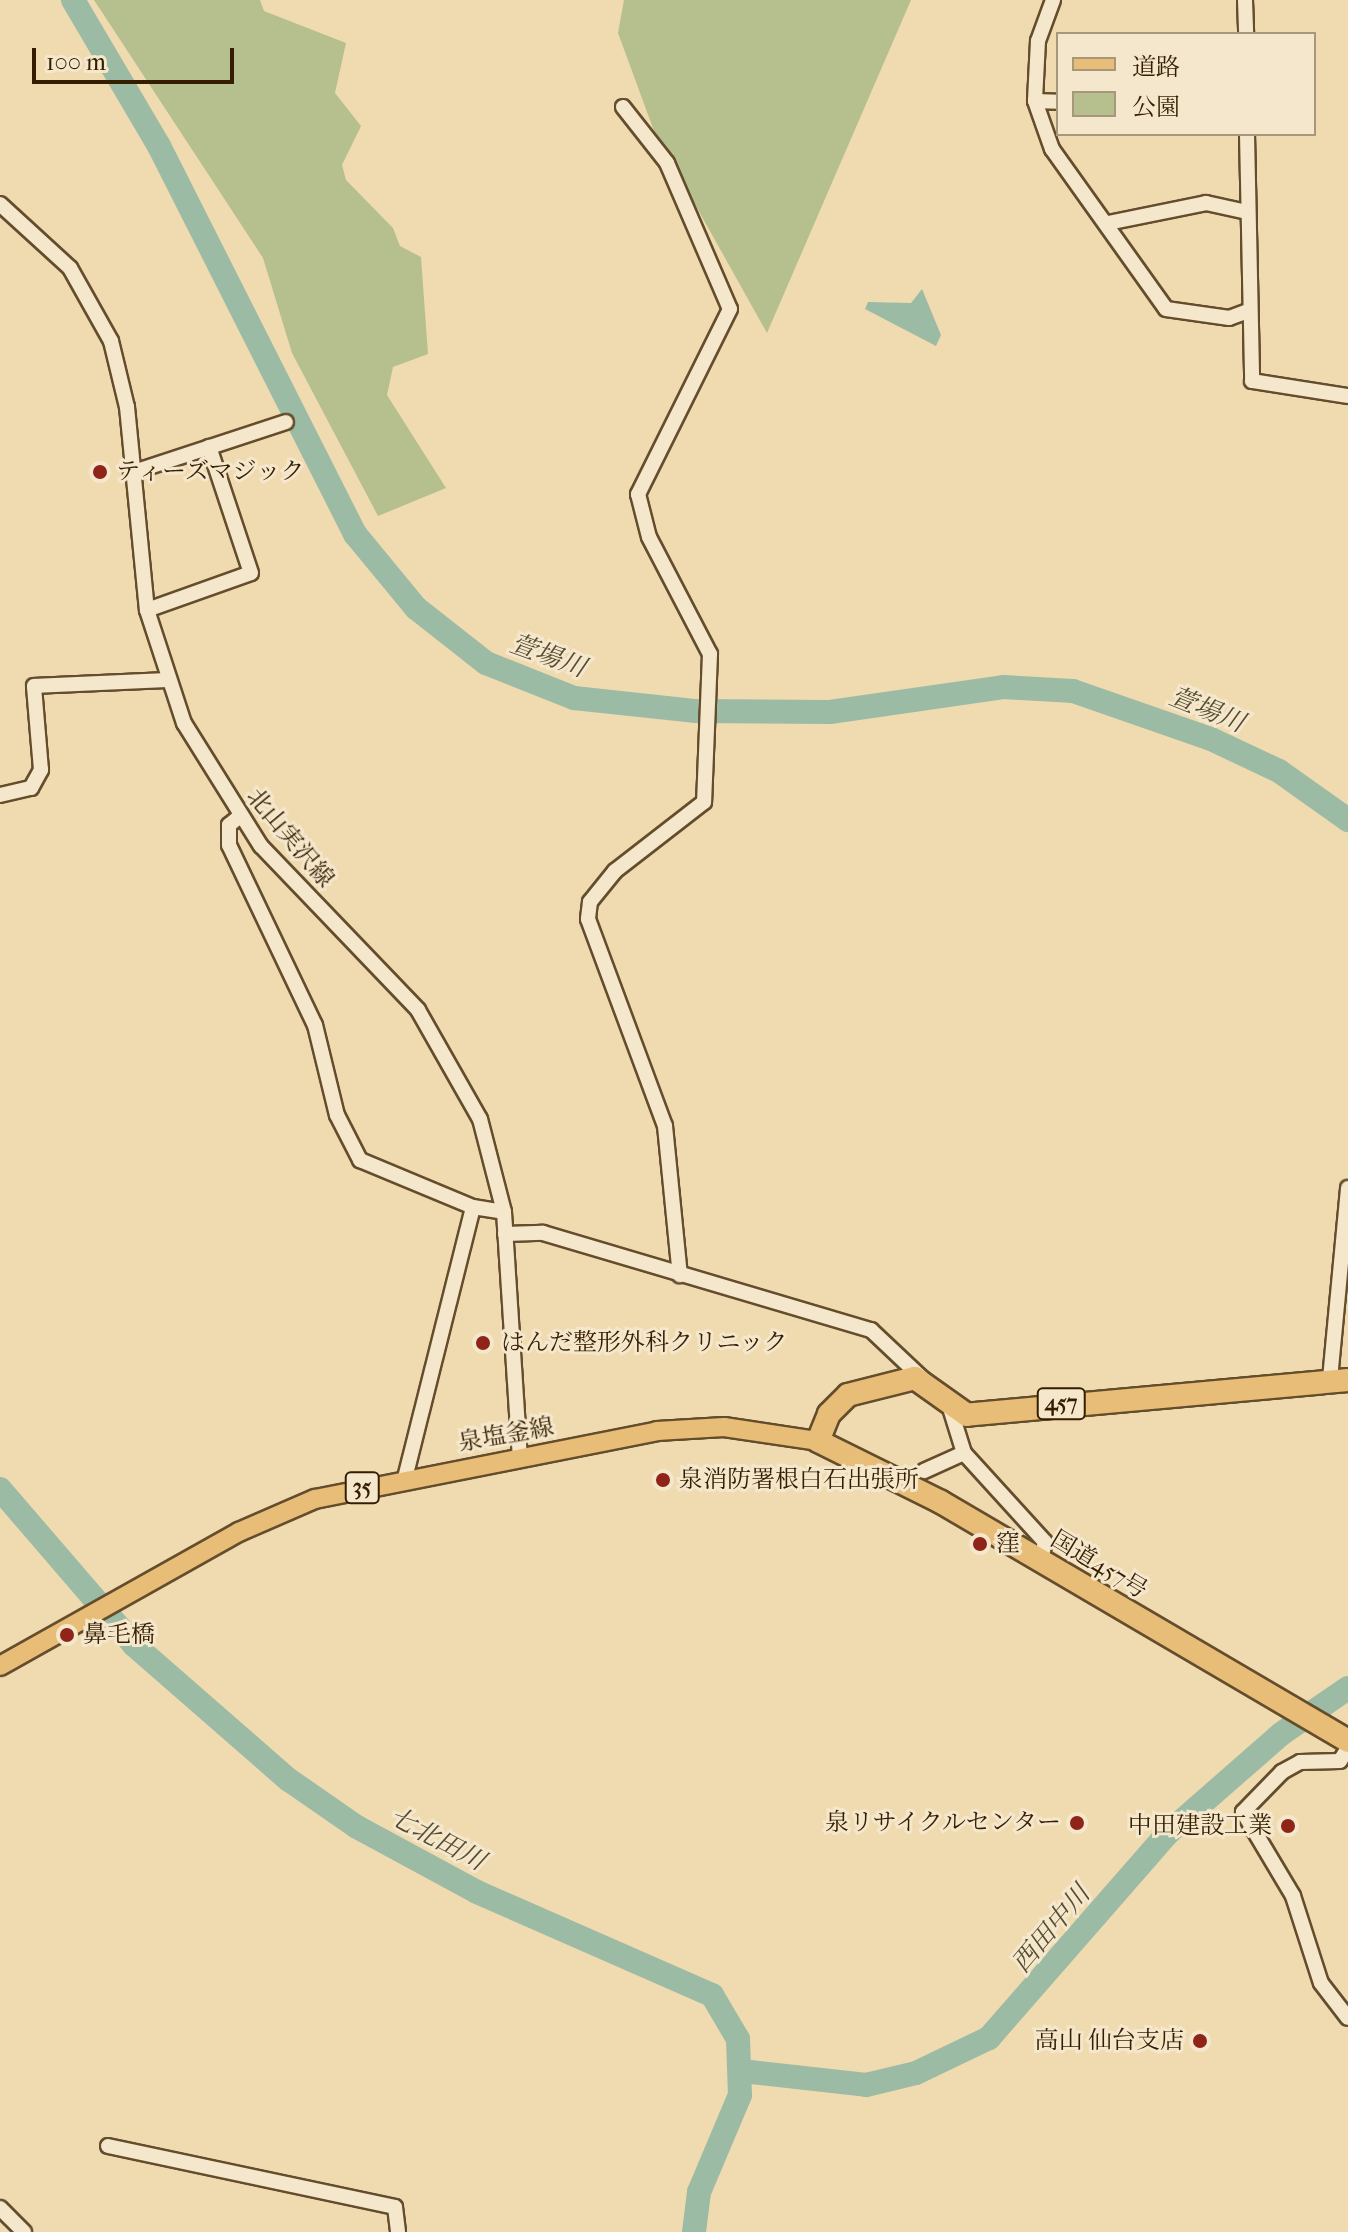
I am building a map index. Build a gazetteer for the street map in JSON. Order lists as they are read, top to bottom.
{
  "streets": {
    "highway": ["457", "国道457号"],
    "main road": ["泉塩釜線", "35"],
    "street": ["北山実沢線"]
  },
  "crossings": [
    ["北山実沢線", "泉塩釜線"],
    ["泉塩釜線", "国道457号"]
  ],
  "water": ["萱場川", "七北田川", "西田中川"],
  "places": [
    "ティーズマジック",
    "はんだ整形外科クリニック",
    "泉消防署根白石出張所",
    "窪",
    "鼻毛橋",
    "泉リサイクルセンター",
    "中田建設工業",
    "高山 仙台支店"
  ],
  "legend": ["道路", "公園"],
  "scale_bar": "100 m"
}
